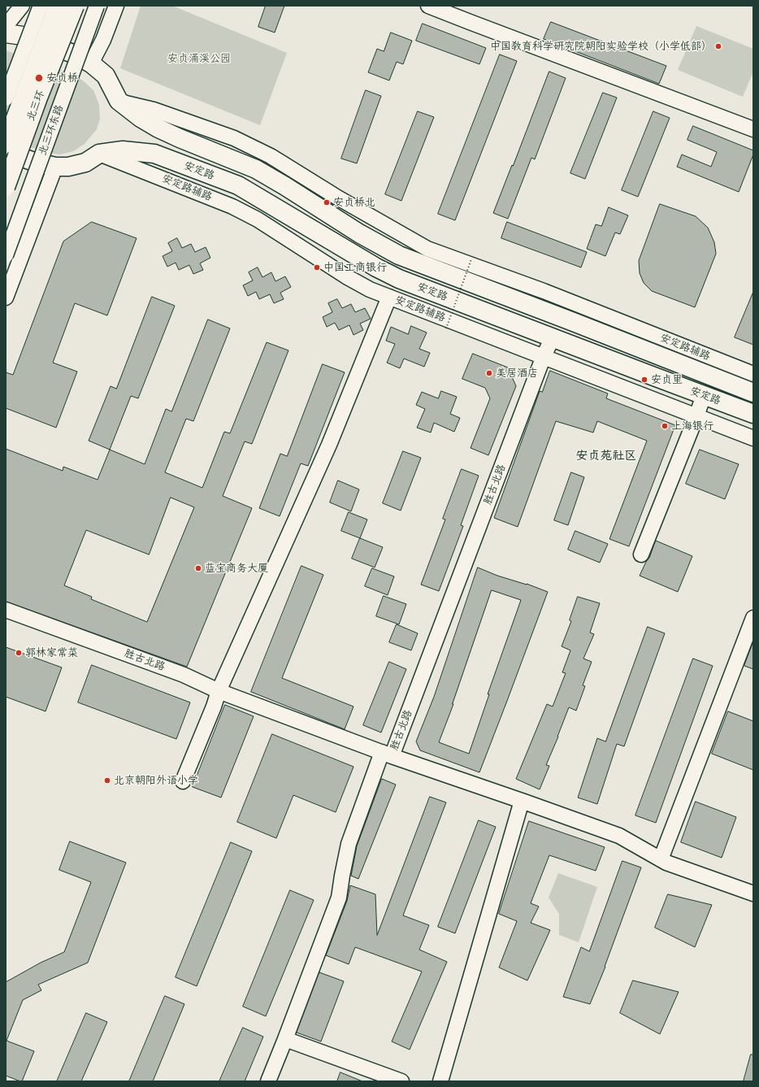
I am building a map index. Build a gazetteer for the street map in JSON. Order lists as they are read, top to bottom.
{
  "streets": {
    "main road": ["北三环", "安定路"],
    "street": ["北三环东路", "安定路辅路", "胜古北路"]
  },
  "crossings": [
    ["安定路", "安定路辅路"],
    ["安定路", "胜古北路"],
    ["安定路辅路", "胜古北路"]
  ],
  "districts": ["安贞苑社区"],
  "parks": ["安贞涌溪公园"],
  "places": [
    "中国教育科学研究院朝阳实验学校（小学低部）",
    "安贞桥",
    "安贞桥北",
    "中国工商银行",
    "美居酒店",
    "安贞里",
    "上海银行",
    "蓝宝商务大厦",
    "郭林家常菜",
    "北京朝阳外语小学"
  ]
}
